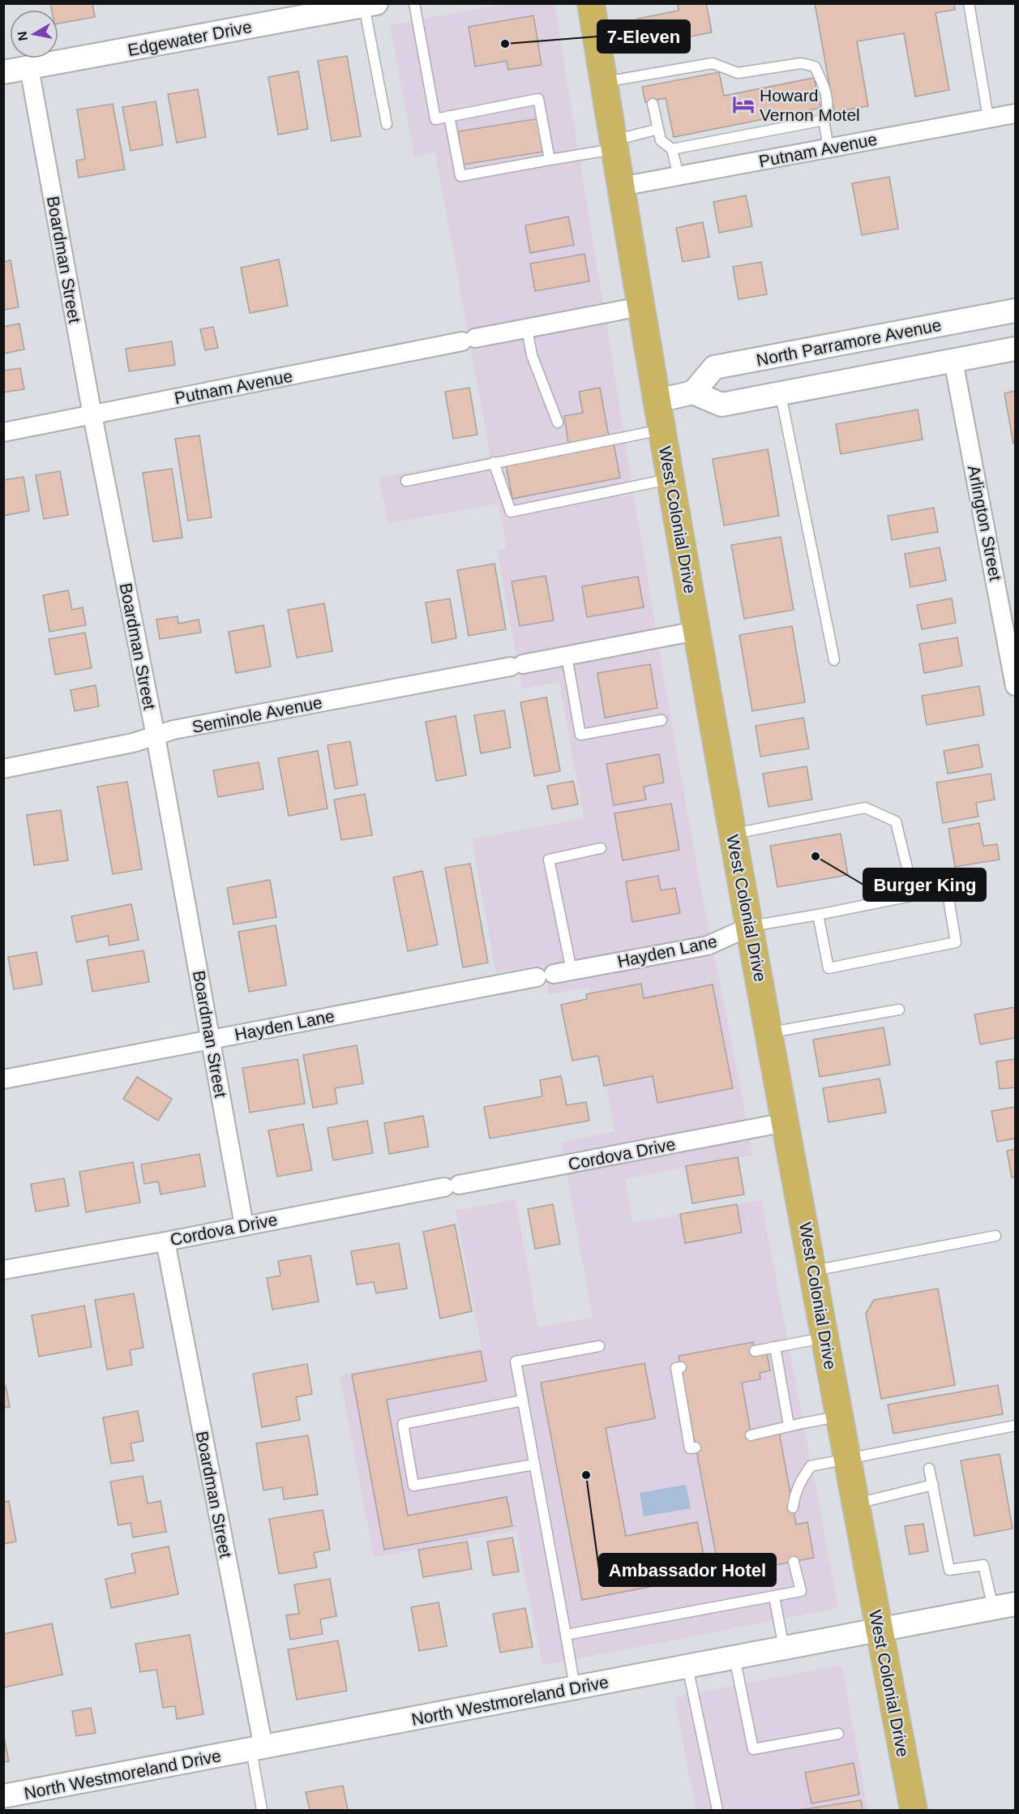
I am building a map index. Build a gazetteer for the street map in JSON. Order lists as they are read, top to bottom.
{
  "streets": {
    "highway": ["West Colonial Drive"],
    "street": [
      "Edgewater Drive",
      "Putnam Avenue",
      "Boardman Street",
      "North Parramore Avenue",
      "Arlington Street",
      "Seminole Avenue",
      "Hayden Lane",
      "Cordova Drive",
      "North Westmoreland Drive"
    ]
  },
  "crossings": [
    ["Edgewater Drive", "Boardman Street"],
    ["Putnam Avenue", "Boardman Street"],
    ["Putnam Avenue", "West Colonial Drive"],
    ["Boardman Street", "Seminole Avenue"],
    ["Boardman Street", "Hayden Lane"],
    ["Boardman Street", "Cordova Drive"],
    ["Boardman Street", "North Westmoreland Drive"],
    ["West Colonial Drive", "Seminole Avenue"],
    ["West Colonial Drive", "Hayden Lane"],
    ["West Colonial Drive", "Cordova Drive"],
    ["West Colonial Drive", "North Westmoreland Drive"]
  ],
  "places": {
    "other": ["7-Eleven", "Burger King", "Ambassador Hotel"],
    "hotel": ["Howard Vernon Motel"]
  },
  "north": "left"
}
